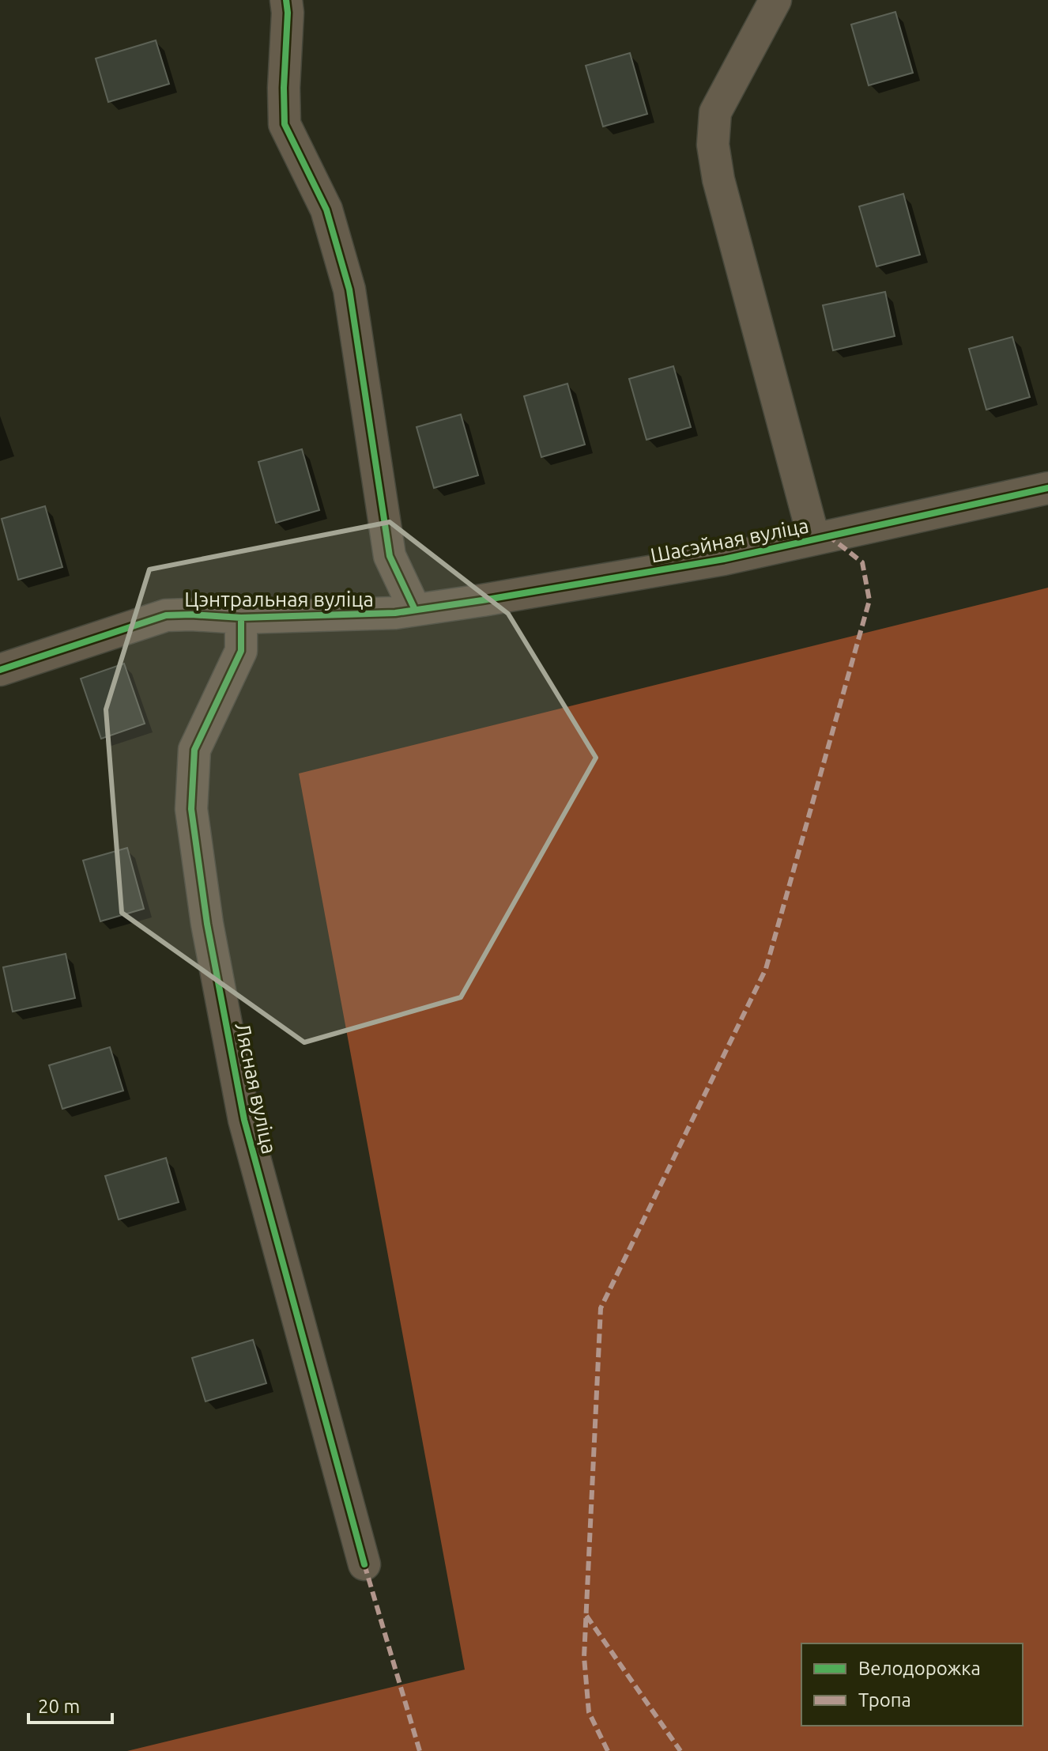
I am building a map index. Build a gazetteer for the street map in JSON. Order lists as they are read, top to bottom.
{
  "streets": {
    "street": ["Шасэйная вуліца", "Цэнтральная вуліца", "Лясная вуліца"]
  },
  "crossings": [
    ["Шасэйная вуліца", "Цэнтральная вуліца"],
    ["Цэнтральная вуліца", "Лясная вуліца"]
  ],
  "legend": ["Велодорожка", "Тропа"],
  "scale_bar": "20 m"
}
